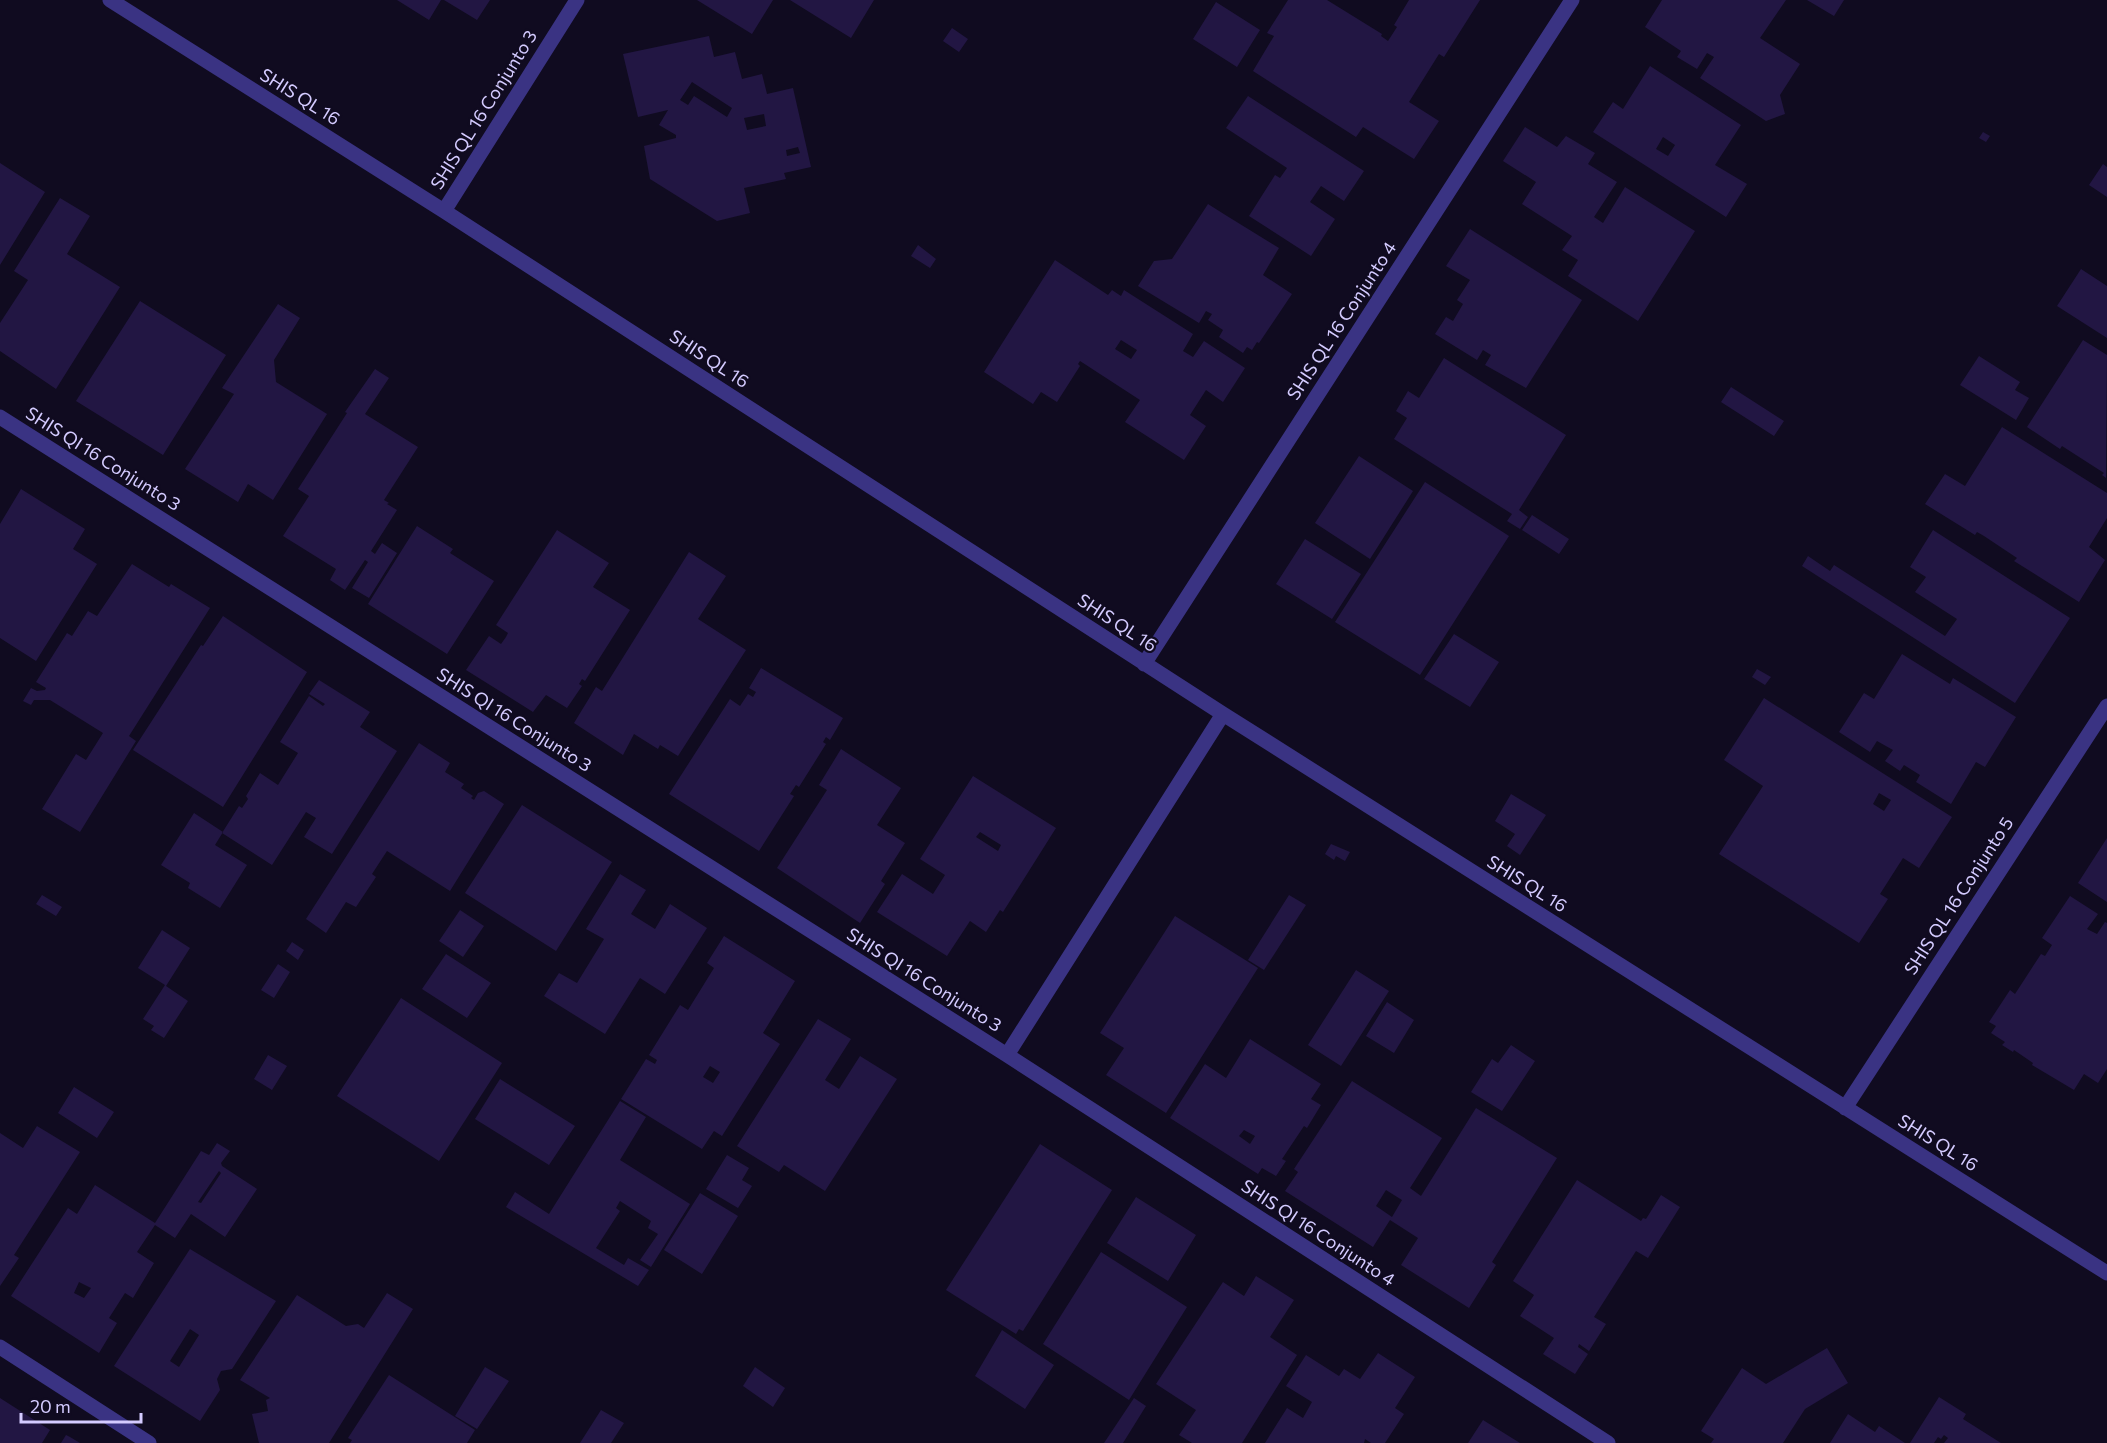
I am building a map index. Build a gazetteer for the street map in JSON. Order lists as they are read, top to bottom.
{
  "streets": {
    "street": [
      "SHIS QL 16",
      "SHIS QL 16 Conjunto 3",
      "SHIS QL 16 Conjunto 4",
      "SHIS QI 16 Conjunto 3",
      "SHIS QL 16 Conjunto 5",
      "SHIS QI 16 Conjunto 4"
    ]
  },
  "crossings": [
    ["SHIS QL 16", "SHIS QL 16 Conjunto 3"],
    ["SHIS QL 16", "SHIS QL 16 Conjunto 4"],
    ["SHIS QL 16", "SHIS QL 16 Conjunto 5"],
    ["SHIS QI 16 Conjunto 3", "SHIS QI 16 Conjunto 4"]
  ],
  "scale_bar": "20 m"
}
